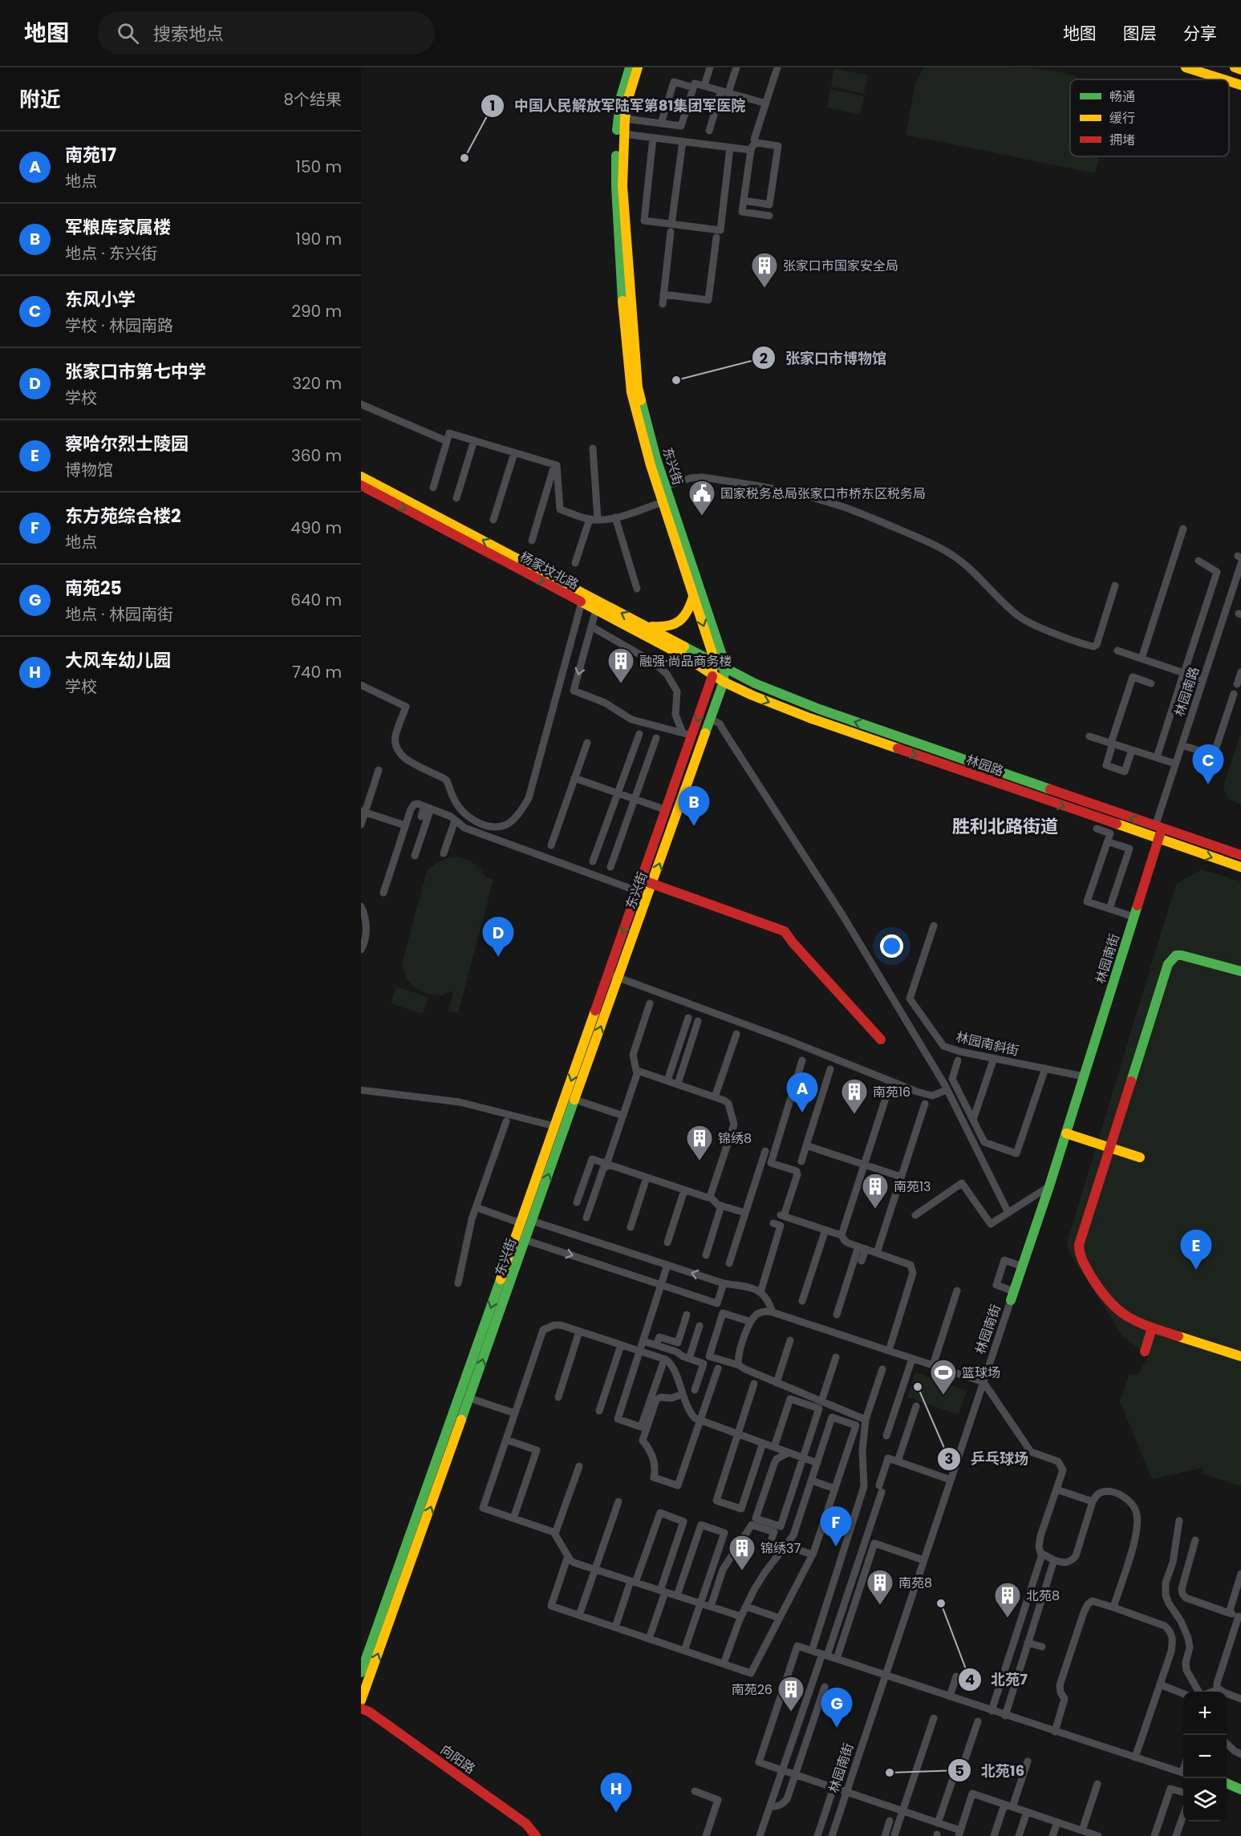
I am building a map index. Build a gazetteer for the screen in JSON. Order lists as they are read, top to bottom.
{
  "streets": {
    "main road": [
      "东兴街",
      "杨家坟北路",
      "林园路",
      "林园南街",
      "向阳路"
    ],
    "street": ["林园南路", "林园南斜街"]
  },
  "crossings": [
    ["东兴街", "杨家坟北路"],
    ["东兴街", "林园路"],
    ["杨家坟北路", "林园路"],
    ["林园南路", "林园路"],
    ["林园南路", "林园南街"],
    ["林园路", "林园南街"],
    ["林园南街", "林园南斜街"]
  ],
  "districts": ["胜利北路街道"],
  "places": {
    "other": [
      "中国人民解放军陆军第81集团军医院",
      "张家口市博物馆",
      "乒乓球场",
      "北苑7",
      "北苑16"
    ],
    "building": [
      "张家口市国家安全局",
      "融强·尚品商务楼",
      "南苑16",
      "锦绣8",
      "南苑13",
      "锦绣37",
      "南苑8",
      "北苑8",
      "南苑26"
    ],
    "public building": ["国家税务总局张家口市桥东区税务局"],
    "sports": ["篮球场"]
  },
  "legend": ["畅通", "缓行", "拥堵"],
  "page": {
    "header": "地图",
    "search": "搜索地点",
    "nav": ["地图", "图层", "分享"],
    "heading": ["附近", "8个结果"],
    "list": [
      {
        "mark": "A",
        "name": "南苑17",
        "note": "地点",
        "value": "150 m"
      },
      {
        "mark": "B",
        "name": "军粮库家属楼",
        "note": "地点 · 东兴街",
        "value": "190 m"
      },
      {
        "mark": "C",
        "name": "东风小学",
        "note": "学校 · 林园南路",
        "value": "290 m"
      },
      {
        "mark": "D",
        "name": "张家口市第七中学",
        "note": "学校",
        "value": "320 m"
      },
      {
        "mark": "E",
        "name": "察哈尔烈士陵园",
        "note": "博物馆",
        "value": "360 m"
      },
      {
        "mark": "F",
        "name": "东方苑综合楼2",
        "note": "地点",
        "value": "490 m"
      },
      {
        "mark": "G",
        "name": "南苑25",
        "note": "地点 · 林园南街",
        "value": "640 m"
      },
      {
        "mark": "H",
        "name": "大风车幼儿园",
        "note": "学校",
        "value": "740 m"
      }
    ],
    "pins": [
      "C",
      "B",
      "D",
      "A",
      "E",
      "F",
      "G",
      "H"
    ],
    "map_buttons": ["+", "−"]
  }
}
